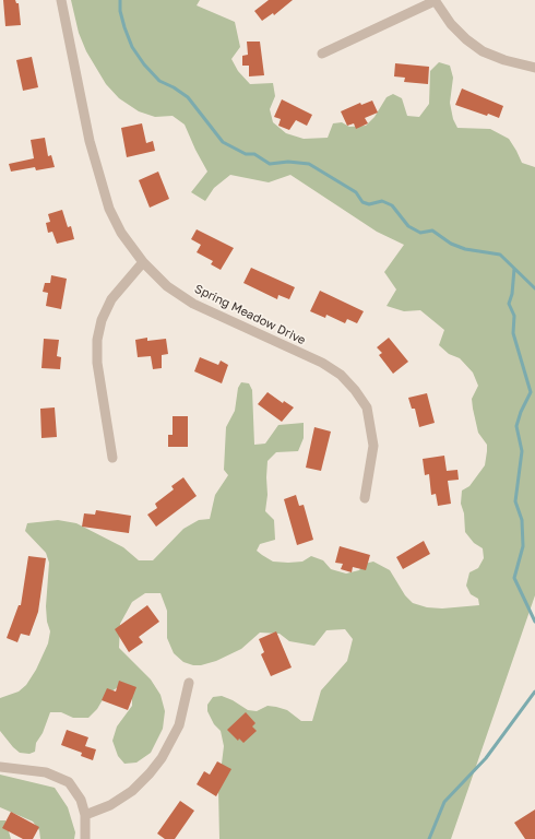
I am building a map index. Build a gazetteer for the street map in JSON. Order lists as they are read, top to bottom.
{
  "streets": {
    "street": ["Spring Meadow Drive"]
  }
}
